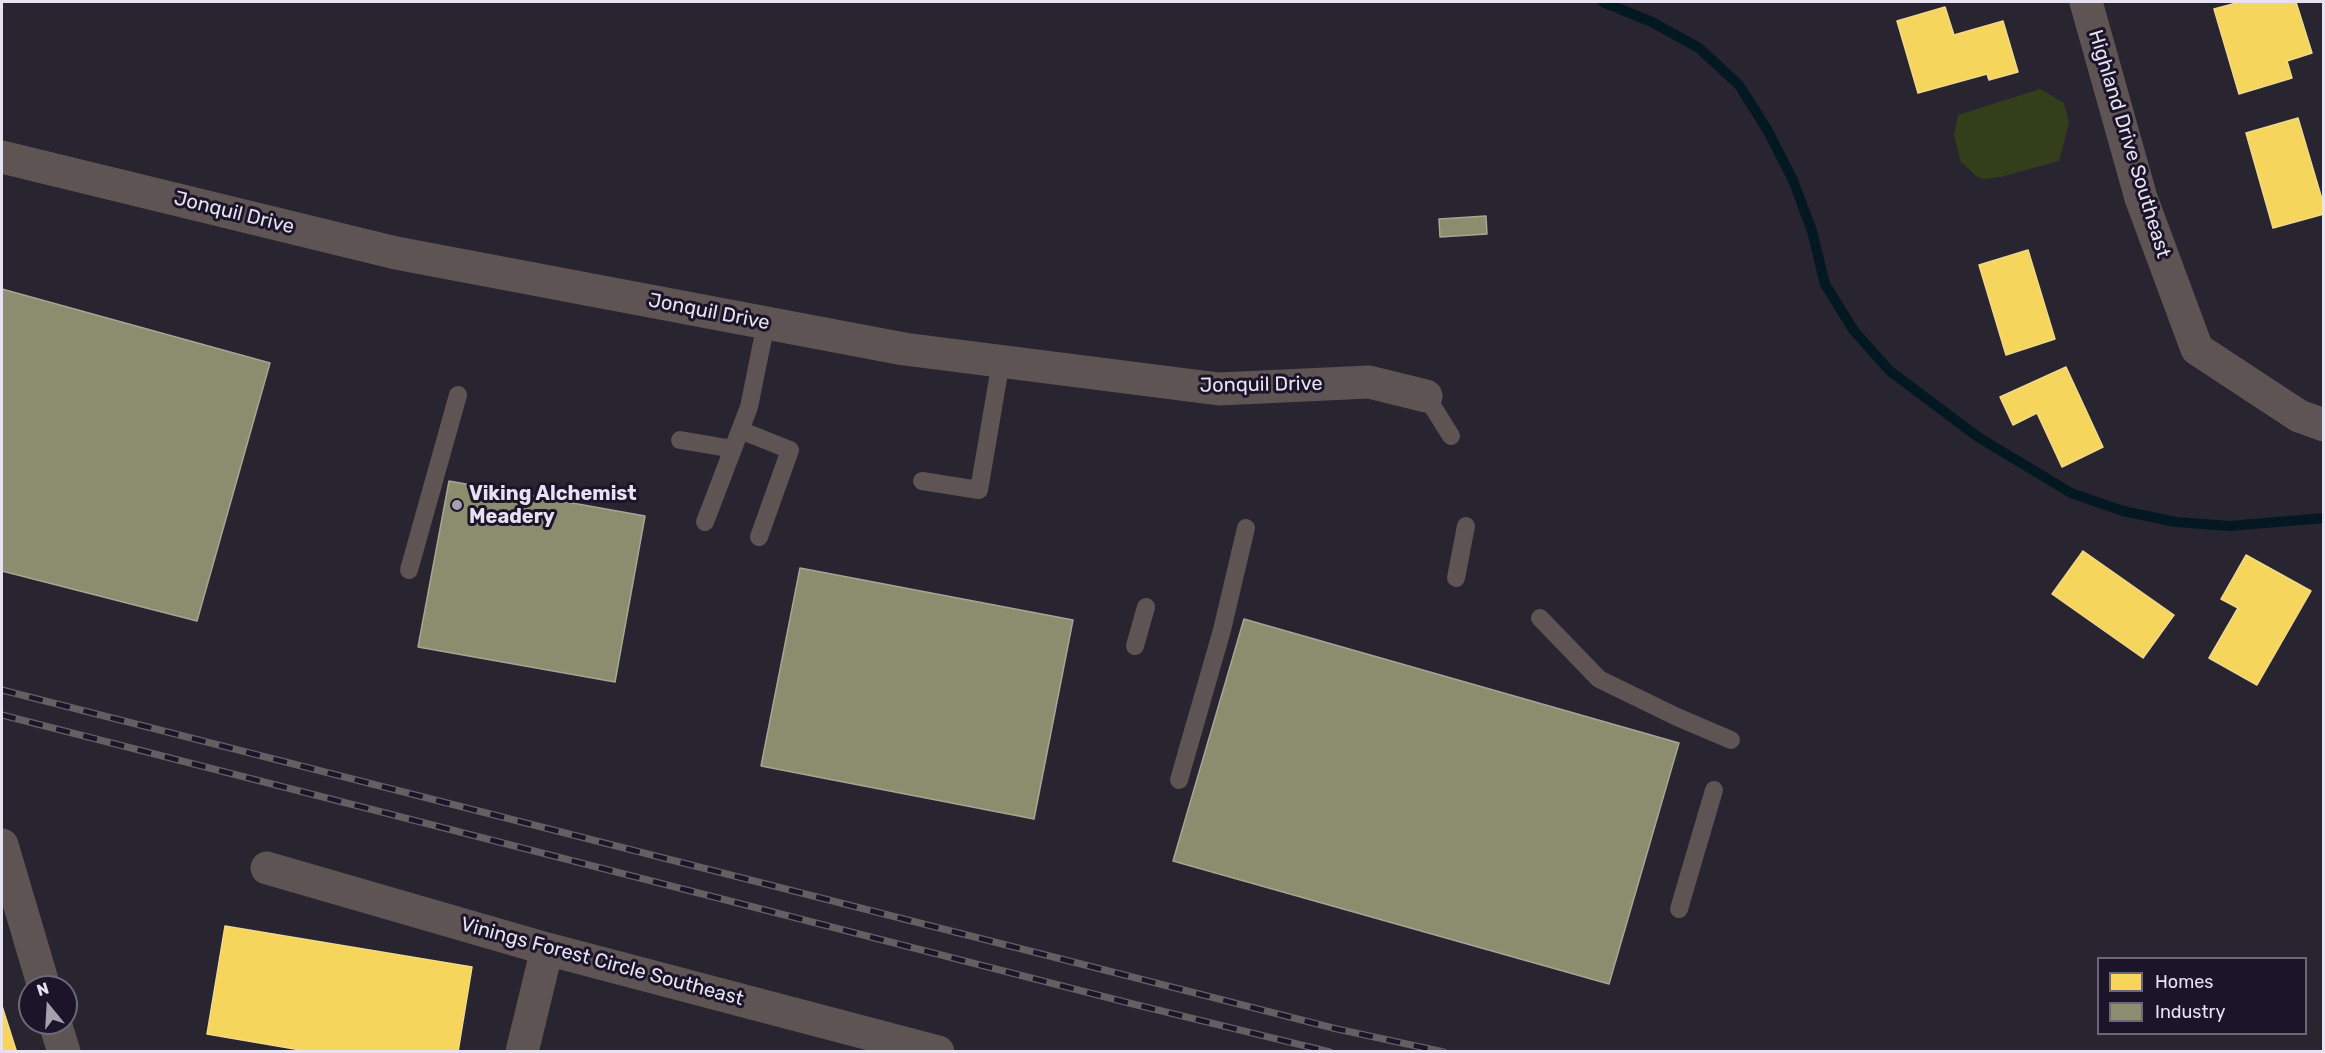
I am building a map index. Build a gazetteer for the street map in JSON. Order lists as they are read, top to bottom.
{
  "streets": {
    "street": ["Highland Drive Southeast", "Jonquil Drive", "Vinings Forest Circle Southeast"]
  },
  "places": ["Viking Alchemist Meadery"],
  "legend": ["Homes", "Industry"],
  "north": "top"
}
